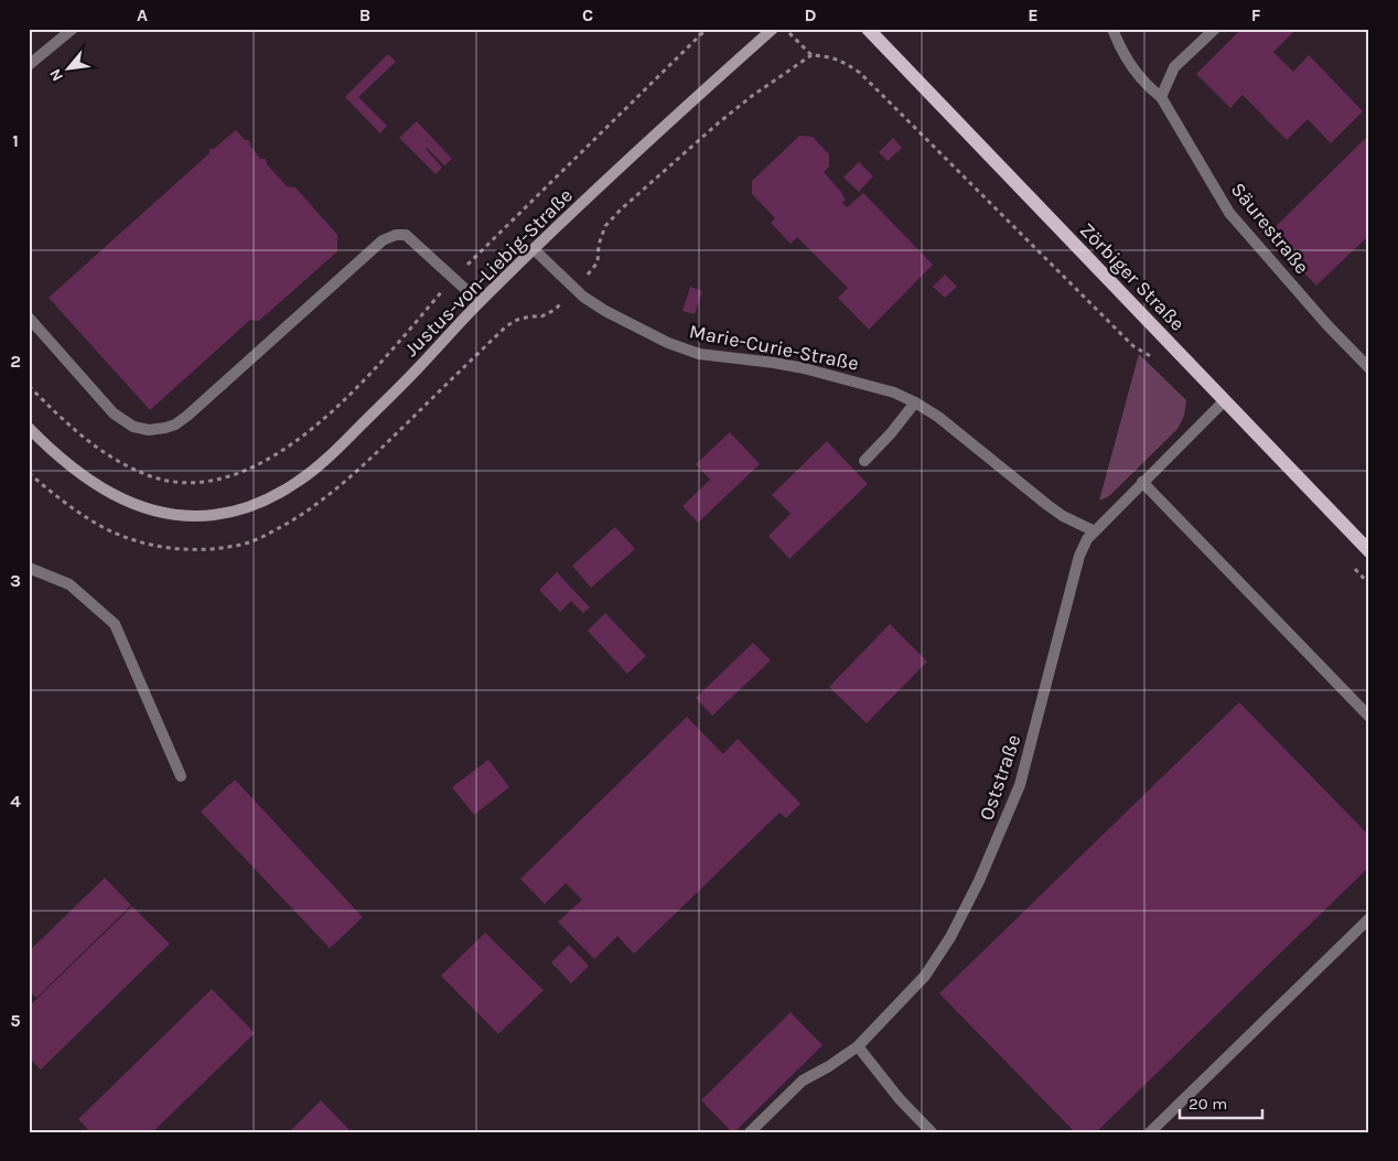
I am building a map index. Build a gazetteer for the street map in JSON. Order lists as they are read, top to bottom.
{
  "streets": {
    "main road": ["Zörbiger Straße"],
    "street": [
      "Säurestraße",
      "Justus-von-Liebig-Straße",
      "Marie-Curie-Straße",
      "Oststraße"
    ]
  },
  "crossings": [
    ["Justus-von-Liebig-Straße", "Marie-Curie-Straße"],
    ["Zörbiger Straße", "Oststraße"],
    ["Marie-Curie-Straße", "Oststraße"]
  ],
  "scale_bar": "20 m",
  "north": "bottom left",
  "grid": {
    "columns": [
      "A",
      "B",
      "C",
      "D",
      "E",
      "F"
    ],
    "rows": [
      "1",
      "2",
      "3",
      "4",
      "5"
    ]
  }
}
